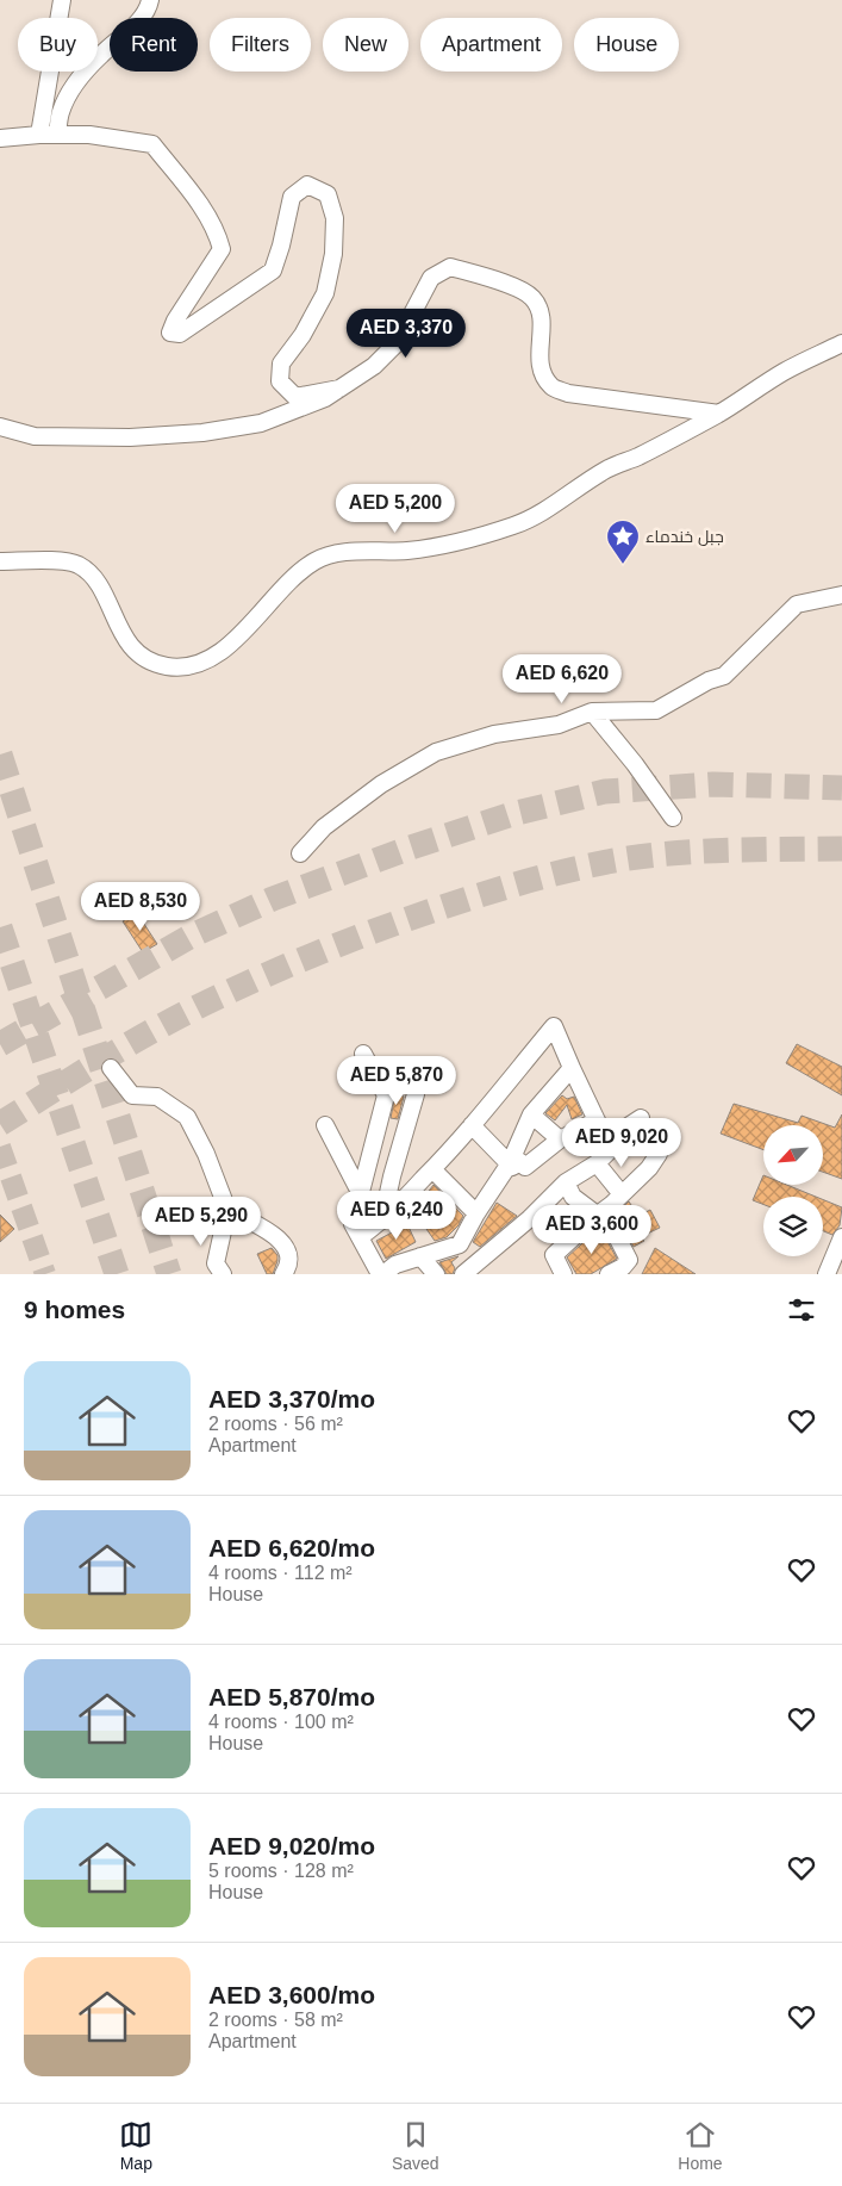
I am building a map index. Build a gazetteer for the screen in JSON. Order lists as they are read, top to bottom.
{
  "places": {
    "place": ["جبل خندماء"]
  },
  "north": "bottom left",
  "page": {
    "chip": [
      "Buy",
      "Rent",
      "Filters",
      "New",
      "Apartment",
      "House"
    ],
    "price": [
      "AED 3,370",
      "AED 5,200",
      "AED 6,620",
      "AED 8,530",
      "AED 5,870",
      "AED 9,020",
      "AED 6,240",
      "AED 5,290",
      "AED 3,600"
    ],
    "heading": "9 homes",
    "list": [
      {
        "name": "AED 3,370/mo",
        "note": "2 rooms · 56 m² · Apartment"
      },
      {
        "name": "AED 6,620/mo",
        "note": "4 rooms · 112 m² · House"
      },
      {
        "name": "AED 5,870/mo",
        "note": "4 rooms · 100 m² · House"
      },
      {
        "name": "AED 9,020/mo",
        "note": "5 rooms · 128 m² · House"
      },
      {
        "name": "AED 3,600/mo",
        "note": "2 rooms · 58 m² · Apartment"
      }
    ],
    "tabs": ["Map", "Saved", "Home"]
  }
}
